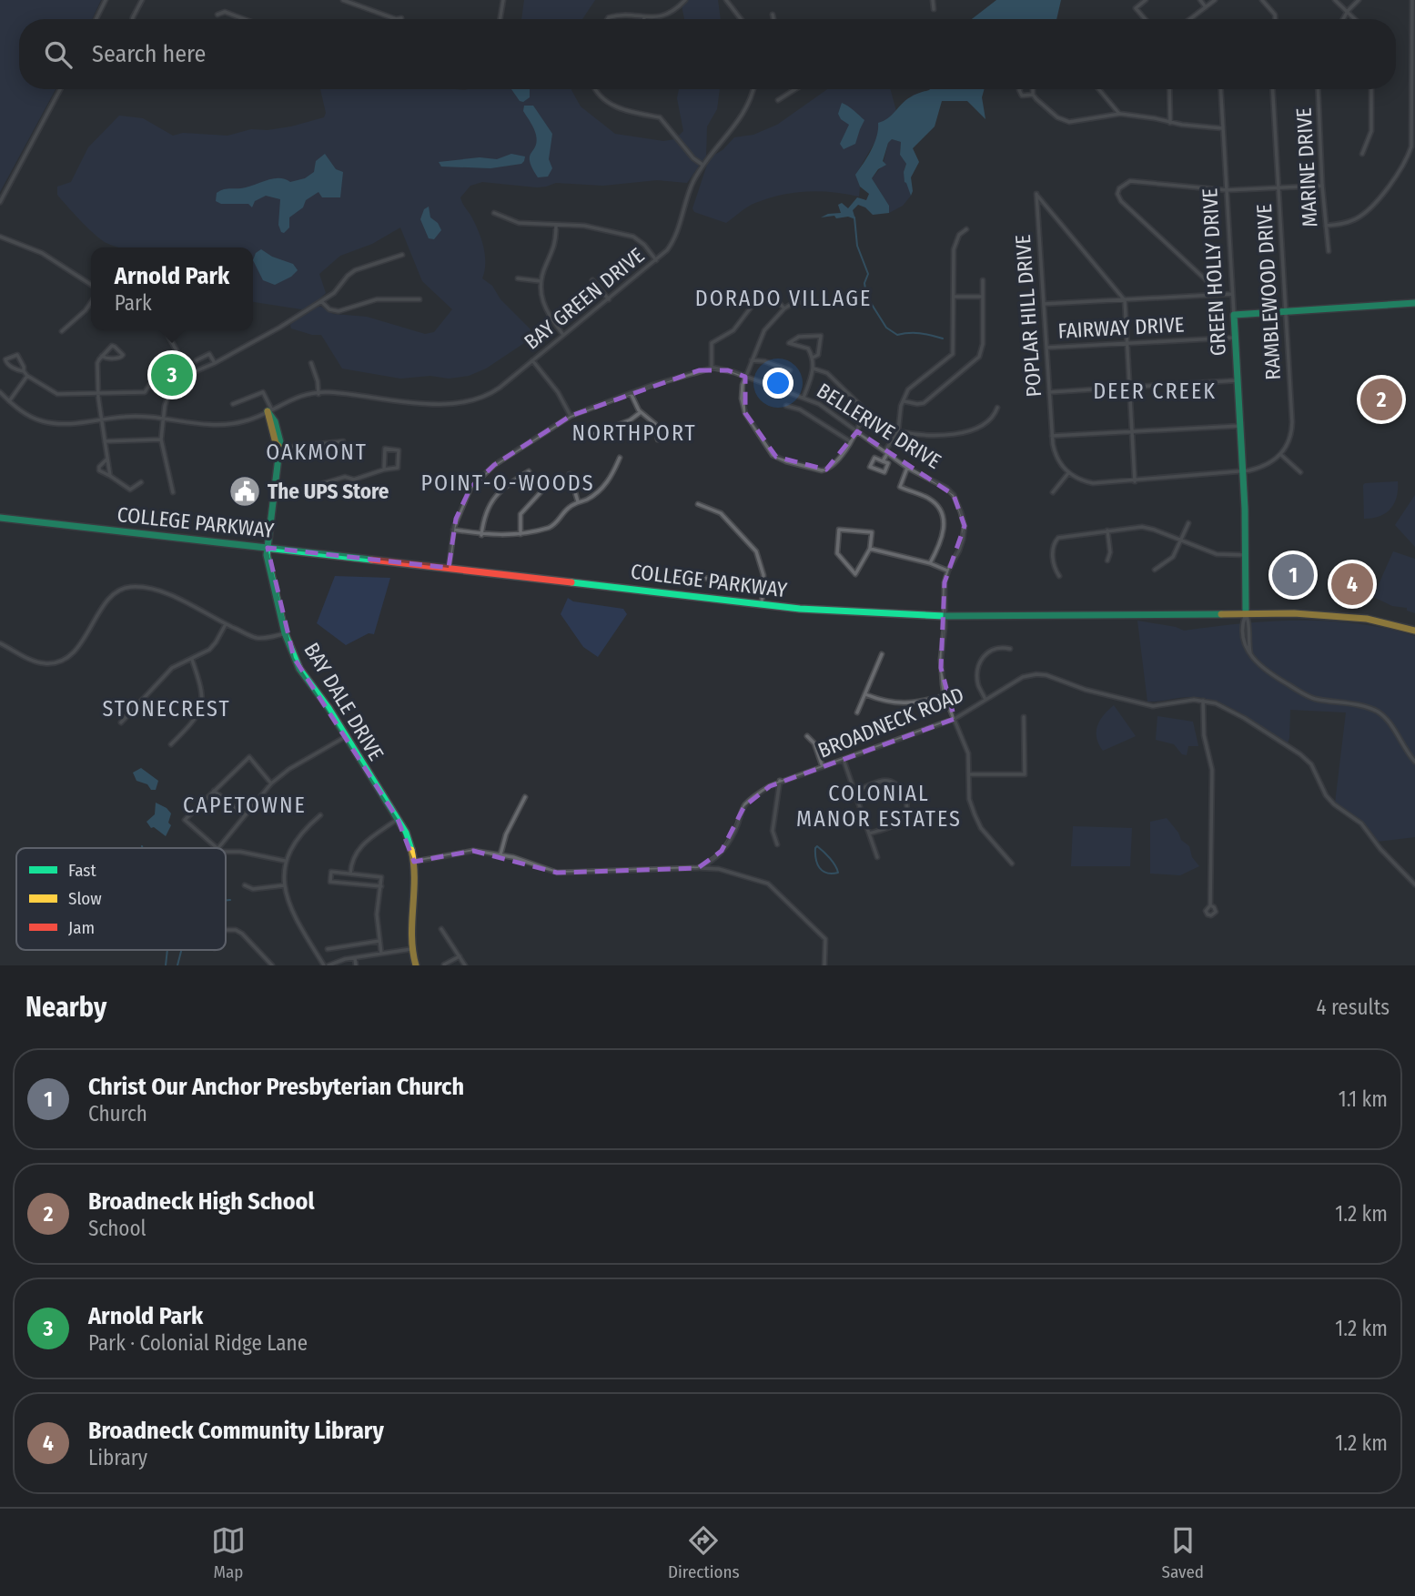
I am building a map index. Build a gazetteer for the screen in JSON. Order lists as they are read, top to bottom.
{
  "streets": {
    "main road": ["GREEN HOLLY DRIVE", "COLLEGE PARKWAY", "BAY DALE DRIVE"],
    "street": [
      "MARINE DRIVE",
      "RAMBLEWOOD DRIVE",
      "BAY GREEN DRIVE",
      "POPLAR HILL DRIVE",
      "FAIRWAY DRIVE",
      "BELLERIVE DRIVE",
      "BROADNECK ROAD"
    ]
  },
  "crossings": [
    ["GREEN HOLLY DRIVE", "FAIRWAY DRIVE"],
    ["GREEN HOLLY DRIVE", "COLLEGE PARKWAY"],
    ["BAY GREEN DRIVE", "BAY DALE DRIVE"],
    ["POPLAR HILL DRIVE", "FAIRWAY DRIVE"],
    ["BELLERIVE DRIVE", "COLLEGE PARKWAY"],
    ["BELLERIVE DRIVE", "BROADNECK ROAD"],
    ["COLLEGE PARKWAY", "BAY DALE DRIVE"]
  ],
  "districts": [
    "DORADO VILLAGE",
    "DEER CREEK",
    "NORTHPORT",
    "OAKMONT",
    "POINT-O-WOODS",
    "STONECREST",
    "COLONIAL MANOR ESTATES",
    "CAPETOWNE"
  ],
  "places": {
    "public building": ["The UPS Store"]
  },
  "legend": ["Fast", "Slow", "Jam"],
  "page": {
    "search": "Search here",
    "popup": ["Arnold Park", "Park"],
    "pins": [
      "3",
      "2",
      "1",
      "4"
    ],
    "heading": ["Nearby", "4 results"],
    "list": [
      {
        "mark": "1",
        "name": "Christ Our Anchor Presbyterian Church",
        "note": "Church",
        "value": "1.1 km"
      },
      {
        "mark": "2",
        "name": "Broadneck High School",
        "note": "School",
        "value": "1.2 km"
      },
      {
        "mark": "3",
        "name": "Arnold Park",
        "note": "Park · Colonial Ridge Lane",
        "value": "1.2 km"
      },
      {
        "mark": "4",
        "name": "Broadneck Community Library",
        "note": "Library",
        "value": "1.2 km"
      }
    ],
    "nav": ["Map", "Directions", "Saved"]
  }
}
